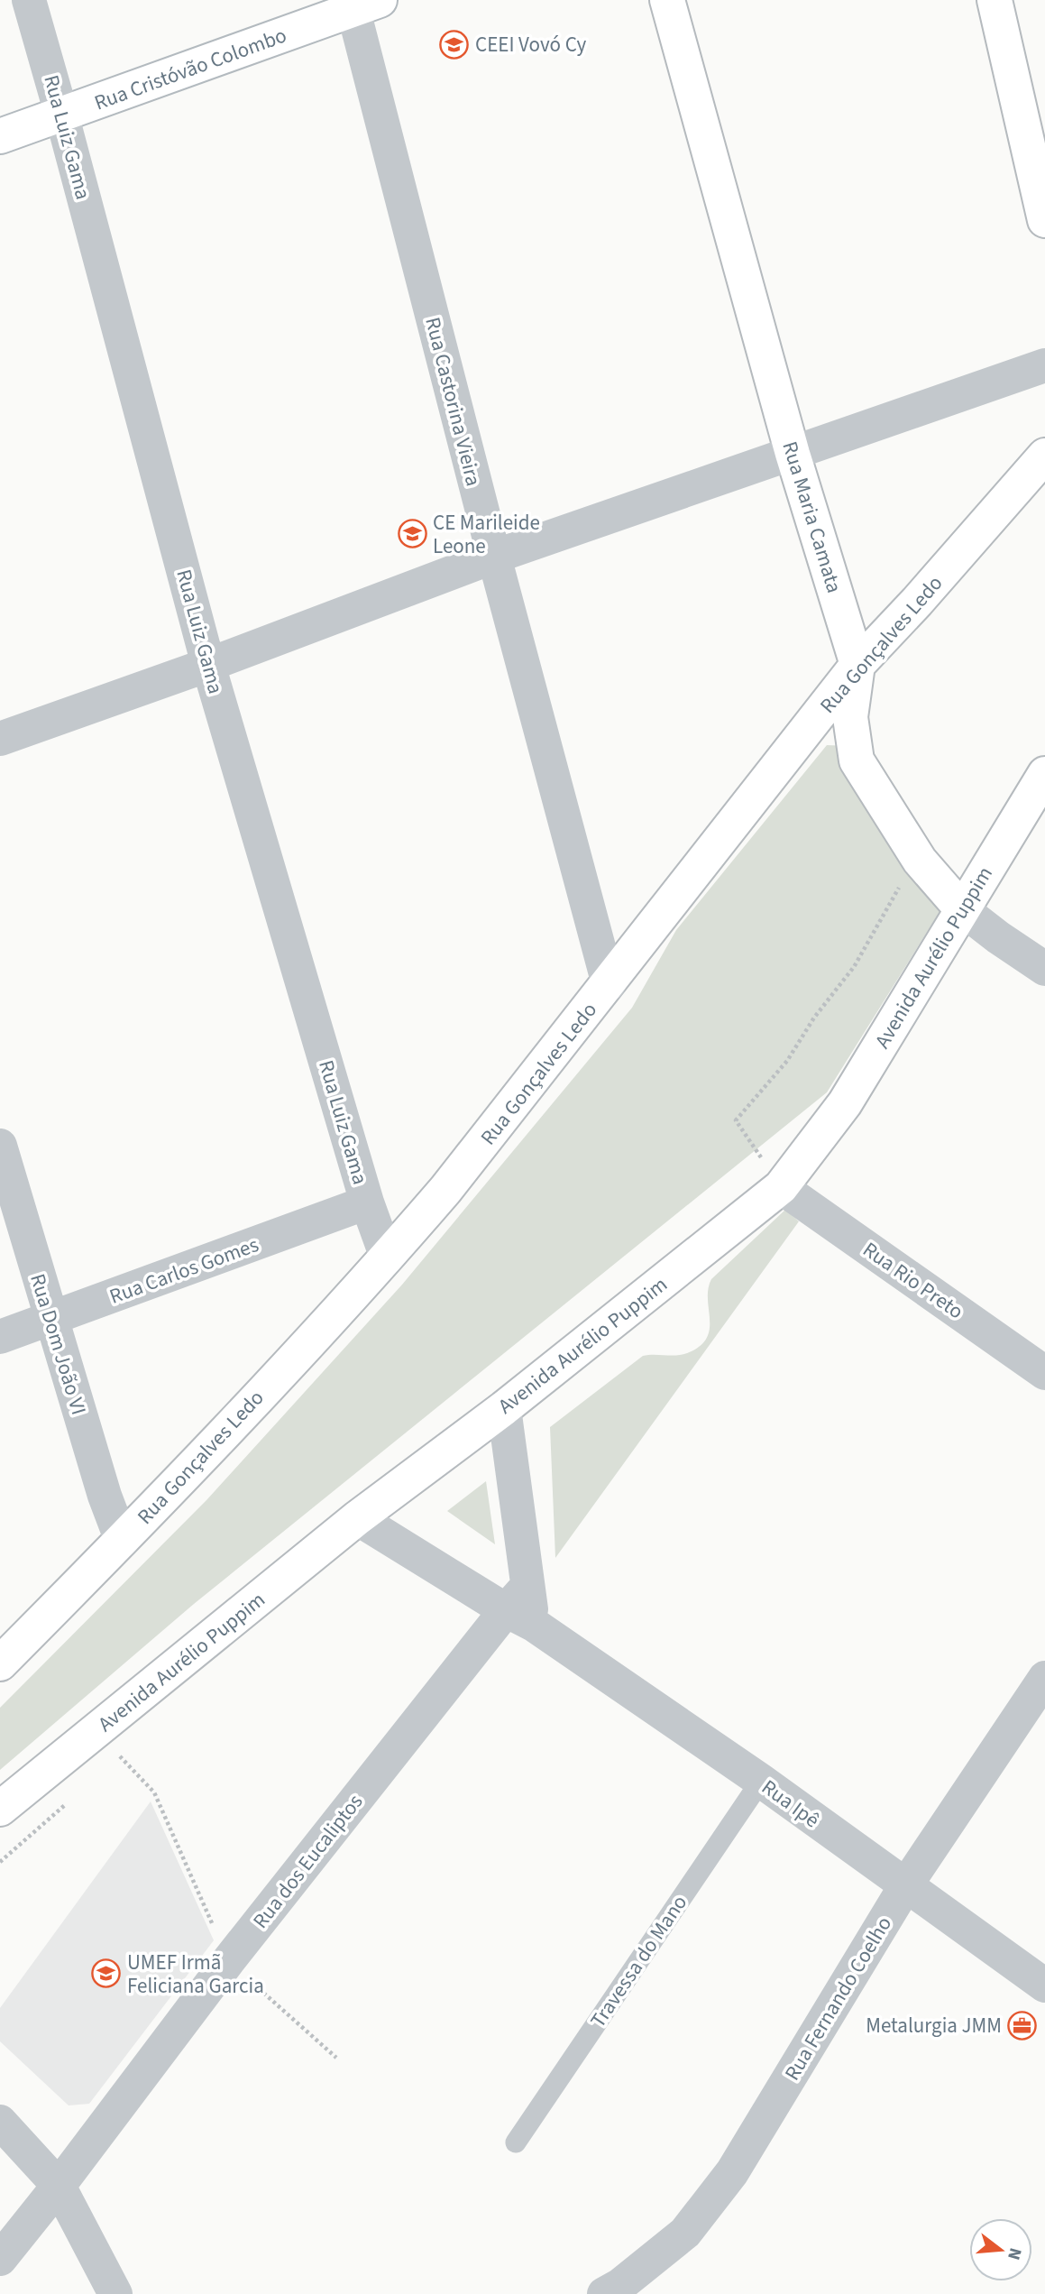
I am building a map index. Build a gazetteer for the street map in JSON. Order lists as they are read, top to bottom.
{
  "streets": {
    "main road": [
      "Rua Cristóvão Colombo",
      "Rua Maria Camata",
      "Rua Gonçalves Ledo",
      "Avenida Aurélio Puppim"
    ],
    "street": [
      "Rua Luiz Gama",
      "Rua Castorina Vieira",
      "Rua Carlos Gomes",
      "Rua Rio Preto",
      "Rua Dom João VI",
      "Rua Ipê",
      "Rua dos Eucaliptos",
      "Rua Fernando Coelho"
    ],
    "lane": ["Travessa do Mano"]
  },
  "crossings": [
    ["Rua Cristóvão Colombo", "Rua Luiz Gama"],
    ["Rua Cristóvão Colombo", "Rua Castorina Vieira"],
    ["Rua Luiz Gama", "Rua Gonçalves Ledo"],
    ["Rua Luiz Gama", "Rua Carlos Gomes"],
    ["Rua Castorina Vieira", "Rua Gonçalves Ledo"],
    ["Rua Maria Camata", "Rua Gonçalves Ledo"],
    ["Rua Maria Camata", "Avenida Aurélio Puppim"],
    ["Rua Gonçalves Ledo", "Rua Dom João VI"],
    ["Avenida Aurélio Puppim", "Rua Rio Preto"],
    ["Avenida Aurélio Puppim", "Rua Ipê"],
    ["Rua Carlos Gomes", "Rua Dom João VI"],
    ["Rua Ipê", "Rua dos Eucaliptos"],
    ["Rua Ipê", "Travessa do Mano"],
    ["Rua Ipê", "Rua Fernando Coelho"]
  ],
  "places": {
    "school or university": ["CEEI Vovó Cy", "CE Marileide Leone", "UMEF Irmã Feliciana Garcia"],
    "office": ["Metalurgia JMM"]
  },
  "north": "right"
}
